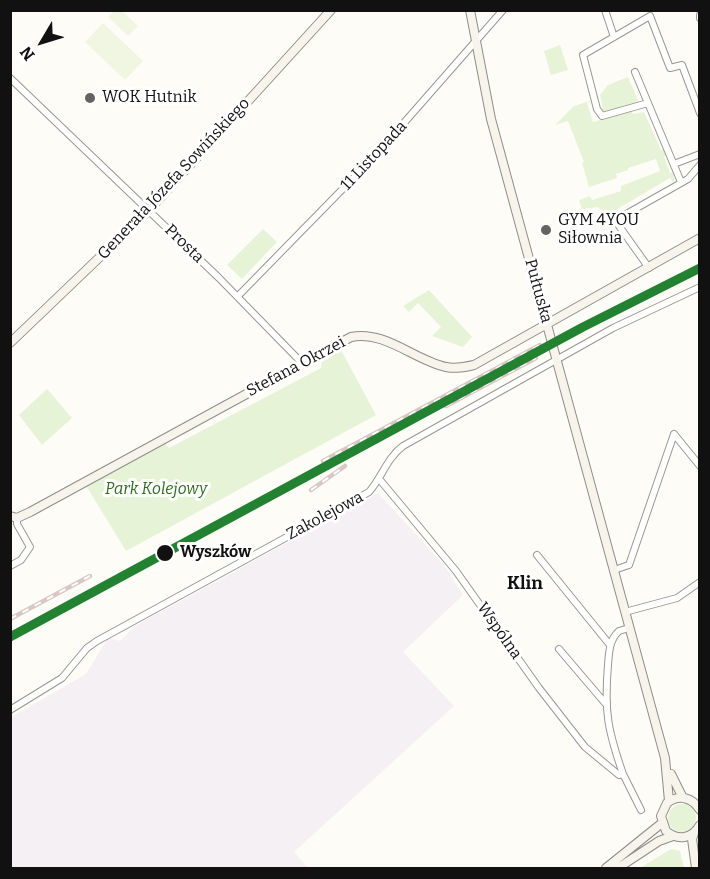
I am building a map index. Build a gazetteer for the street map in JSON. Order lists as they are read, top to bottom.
{
  "streets": {
    "street": [
      "11 Listopada",
      "Generała Józefa Sowińskiego",
      "Prosta",
      "Pułtuska",
      "Stefana Okrzei",
      "Zakolejowa",
      "Wspólna"
    ]
  },
  "crossings": [
    ["11 Listopada", "Prosta"],
    ["11 Listopada", "Pułtuska"],
    ["Generała Józefa Sowińskiego", "Prosta"],
    ["Prosta", "Stefana Okrzei"],
    ["Pułtuska", "Stefana Okrzei"],
    ["Pułtuska", "Zakolejowa"],
    ["Zakolejowa", "Wspólna"]
  ],
  "districts": ["Klin"],
  "parks": ["Park Kolejowy"],
  "places": ["WOK Hutnik", "GYM 4YOU Siłownia", "Wyszków"],
  "north": "bottom left"
}
